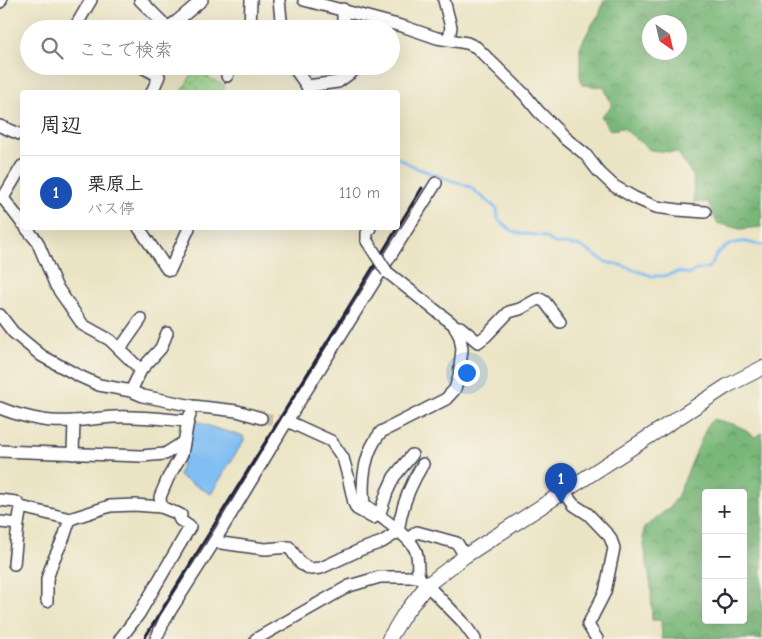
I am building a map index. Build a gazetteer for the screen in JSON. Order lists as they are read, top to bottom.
{
  "north": "bottom right",
  "page": {
    "search": "ここで検索",
    "heading": "周辺",
    "list": [
      {
        "mark": "1",
        "name": "栗原上",
        "note": "バス停",
        "value": "110 m"
      }
    ],
    "pins": "1",
    "map_buttons": ["+", "−"]
  }
}
